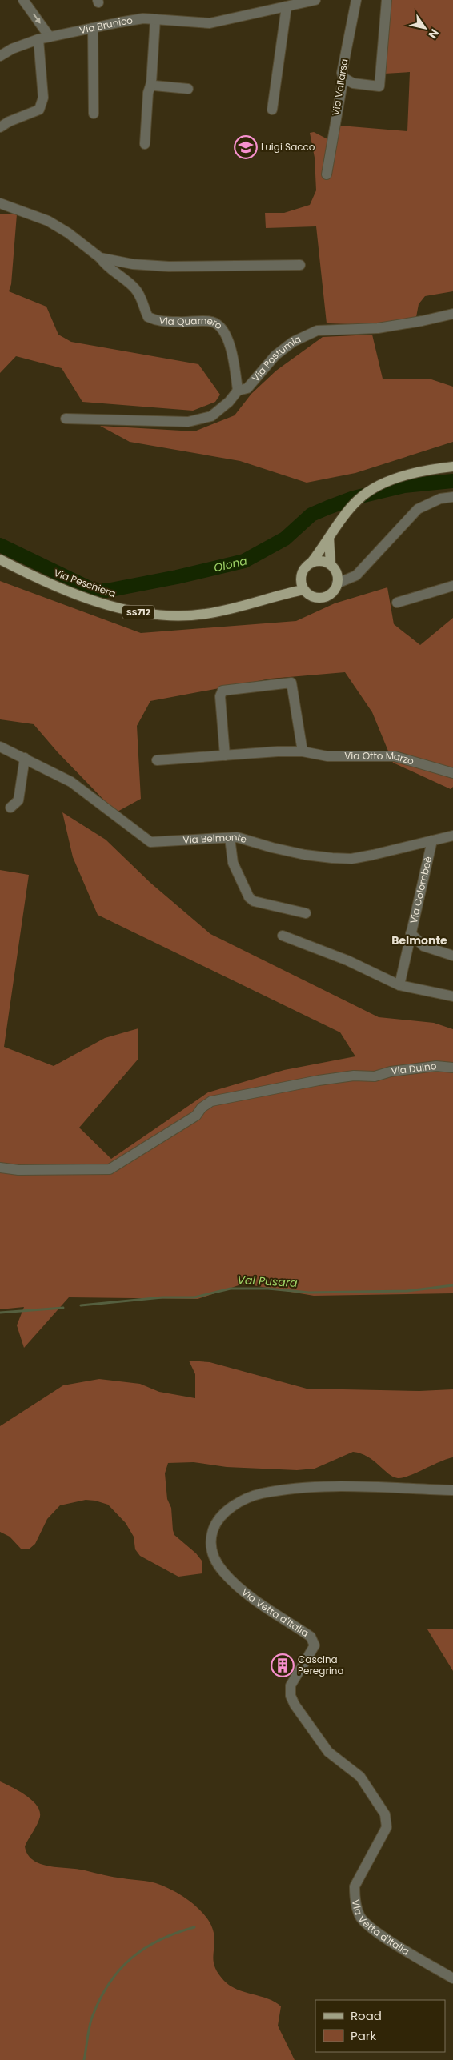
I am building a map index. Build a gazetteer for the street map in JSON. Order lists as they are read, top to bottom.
{
  "streets": {
    "main road": ["Via Peschiera", "SS712"],
    "street": [
      "Via Brunico",
      "Via Vallarsa",
      "Via Quarnero",
      "Via Postumia",
      "Via Otto Marzo",
      "Via Belmonte",
      "Via Colombeè",
      "Via Duino",
      "Via Vetta d'Italia"
    ]
  },
  "crossings": [
    ["Via Quarnero", "Via Postumia"],
    ["Via Peschiera", "SS712"],
    ["Via Belmonte", "Via Colombeè"]
  ],
  "districts": ["Belmonte"],
  "water": ["Olona", "Val Pusara"],
  "places": {
    "school or university": ["Luigi Sacco"],
    "building": ["Cascina Peregrina"]
  },
  "legend": ["Road", "Park"],
  "north": "bottom right"
}
